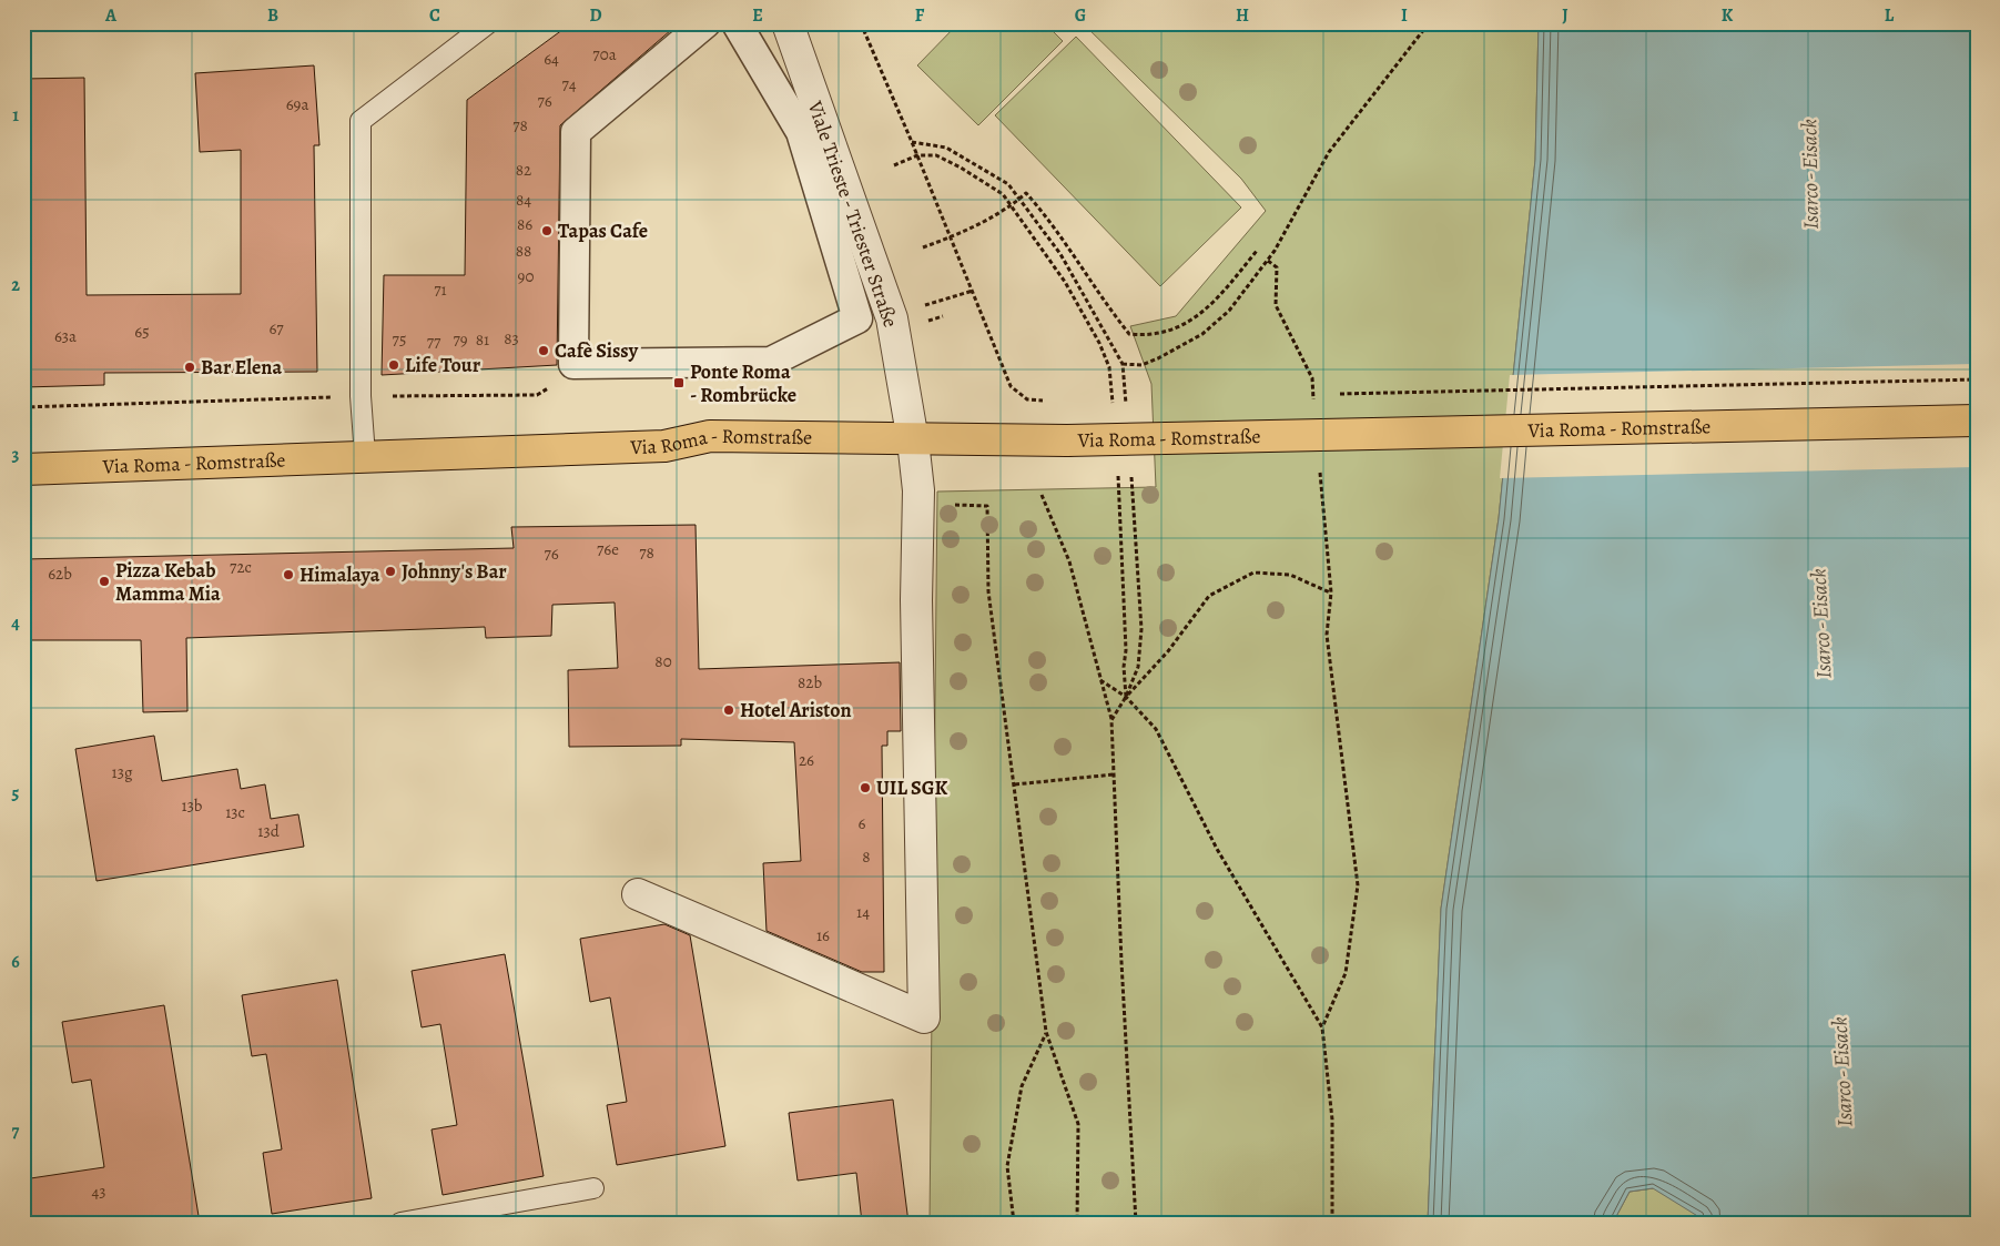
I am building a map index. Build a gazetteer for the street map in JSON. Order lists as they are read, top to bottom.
{
  "streets": {
    "main road": ["Via Roma - Romstraße"],
    "street": ["Viale Trieste - Triester Straße"]
  },
  "crossings": [
    ["Viale Trieste - Triester Straße", "Via Roma - Romstraße"]
  ],
  "water": ["Isarco - Eisack"],
  "places": {
    "other": [
      "Tapas Cafe",
      "Cafè Sissy",
      "Life Tour",
      "Bar Elena",
      "Johnny's Bar",
      "Himalaya",
      "Pizza Kebab Mamma Mia",
      "Hotel Ariston",
      "UIL SGK"
    ],
    "transit": ["Ponte Roma - Rombrücke"]
  },
  "house_numbers": [
    "70a",
    "64",
    "74",
    "76",
    "69a",
    "78",
    "82",
    "84",
    "86",
    "88",
    "90",
    "71",
    "67",
    "65",
    "63a",
    "83",
    "75",
    "79",
    "81",
    "77",
    "76e",
    "78",
    "76",
    "72c",
    "62b",
    "80",
    "82b",
    "26",
    "13g",
    "13b",
    "13c",
    "6",
    "13d",
    "8",
    "14",
    "16",
    "43"
  ],
  "grid": {
    "columns": [
      "A",
      "B",
      "C",
      "D",
      "E",
      "F",
      "G",
      "H",
      "I",
      "J",
      "K",
      "L"
    ],
    "rows": [
      "1",
      "2",
      "3",
      "4",
      "5",
      "6",
      "7"
    ]
  }
}
